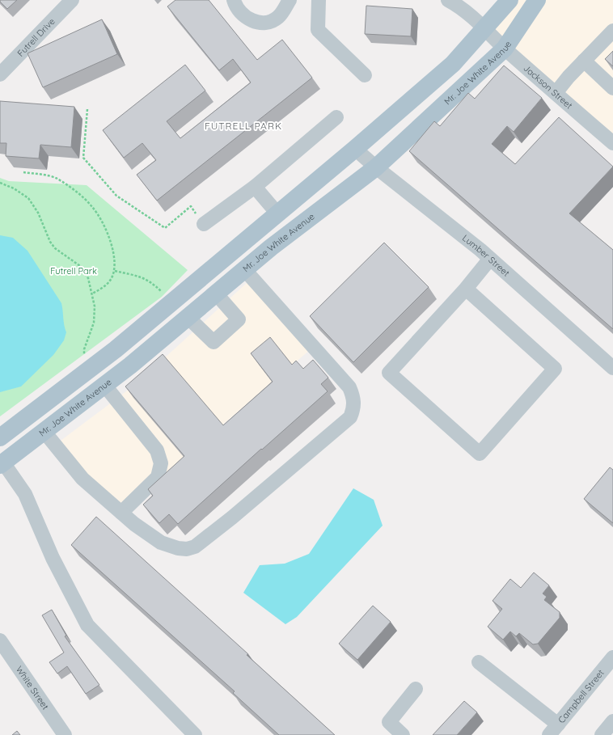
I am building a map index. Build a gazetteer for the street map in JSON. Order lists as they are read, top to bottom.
{
  "streets": {
    "main road": ["Mr. Joe White Avenue"],
    "street": [
      "Futrell Drive",
      "Jackson Street",
      "Lumber Street",
      "White Street",
      "Campbell Street"
    ]
  },
  "crossings": [
    ["Mr. Joe White Avenue", "Jackson Street"],
    ["Mr. Joe White Avenue", "Lumber Street"]
  ],
  "districts": ["FUTRELL PARK"],
  "parks": ["Futrell Park"]
}
